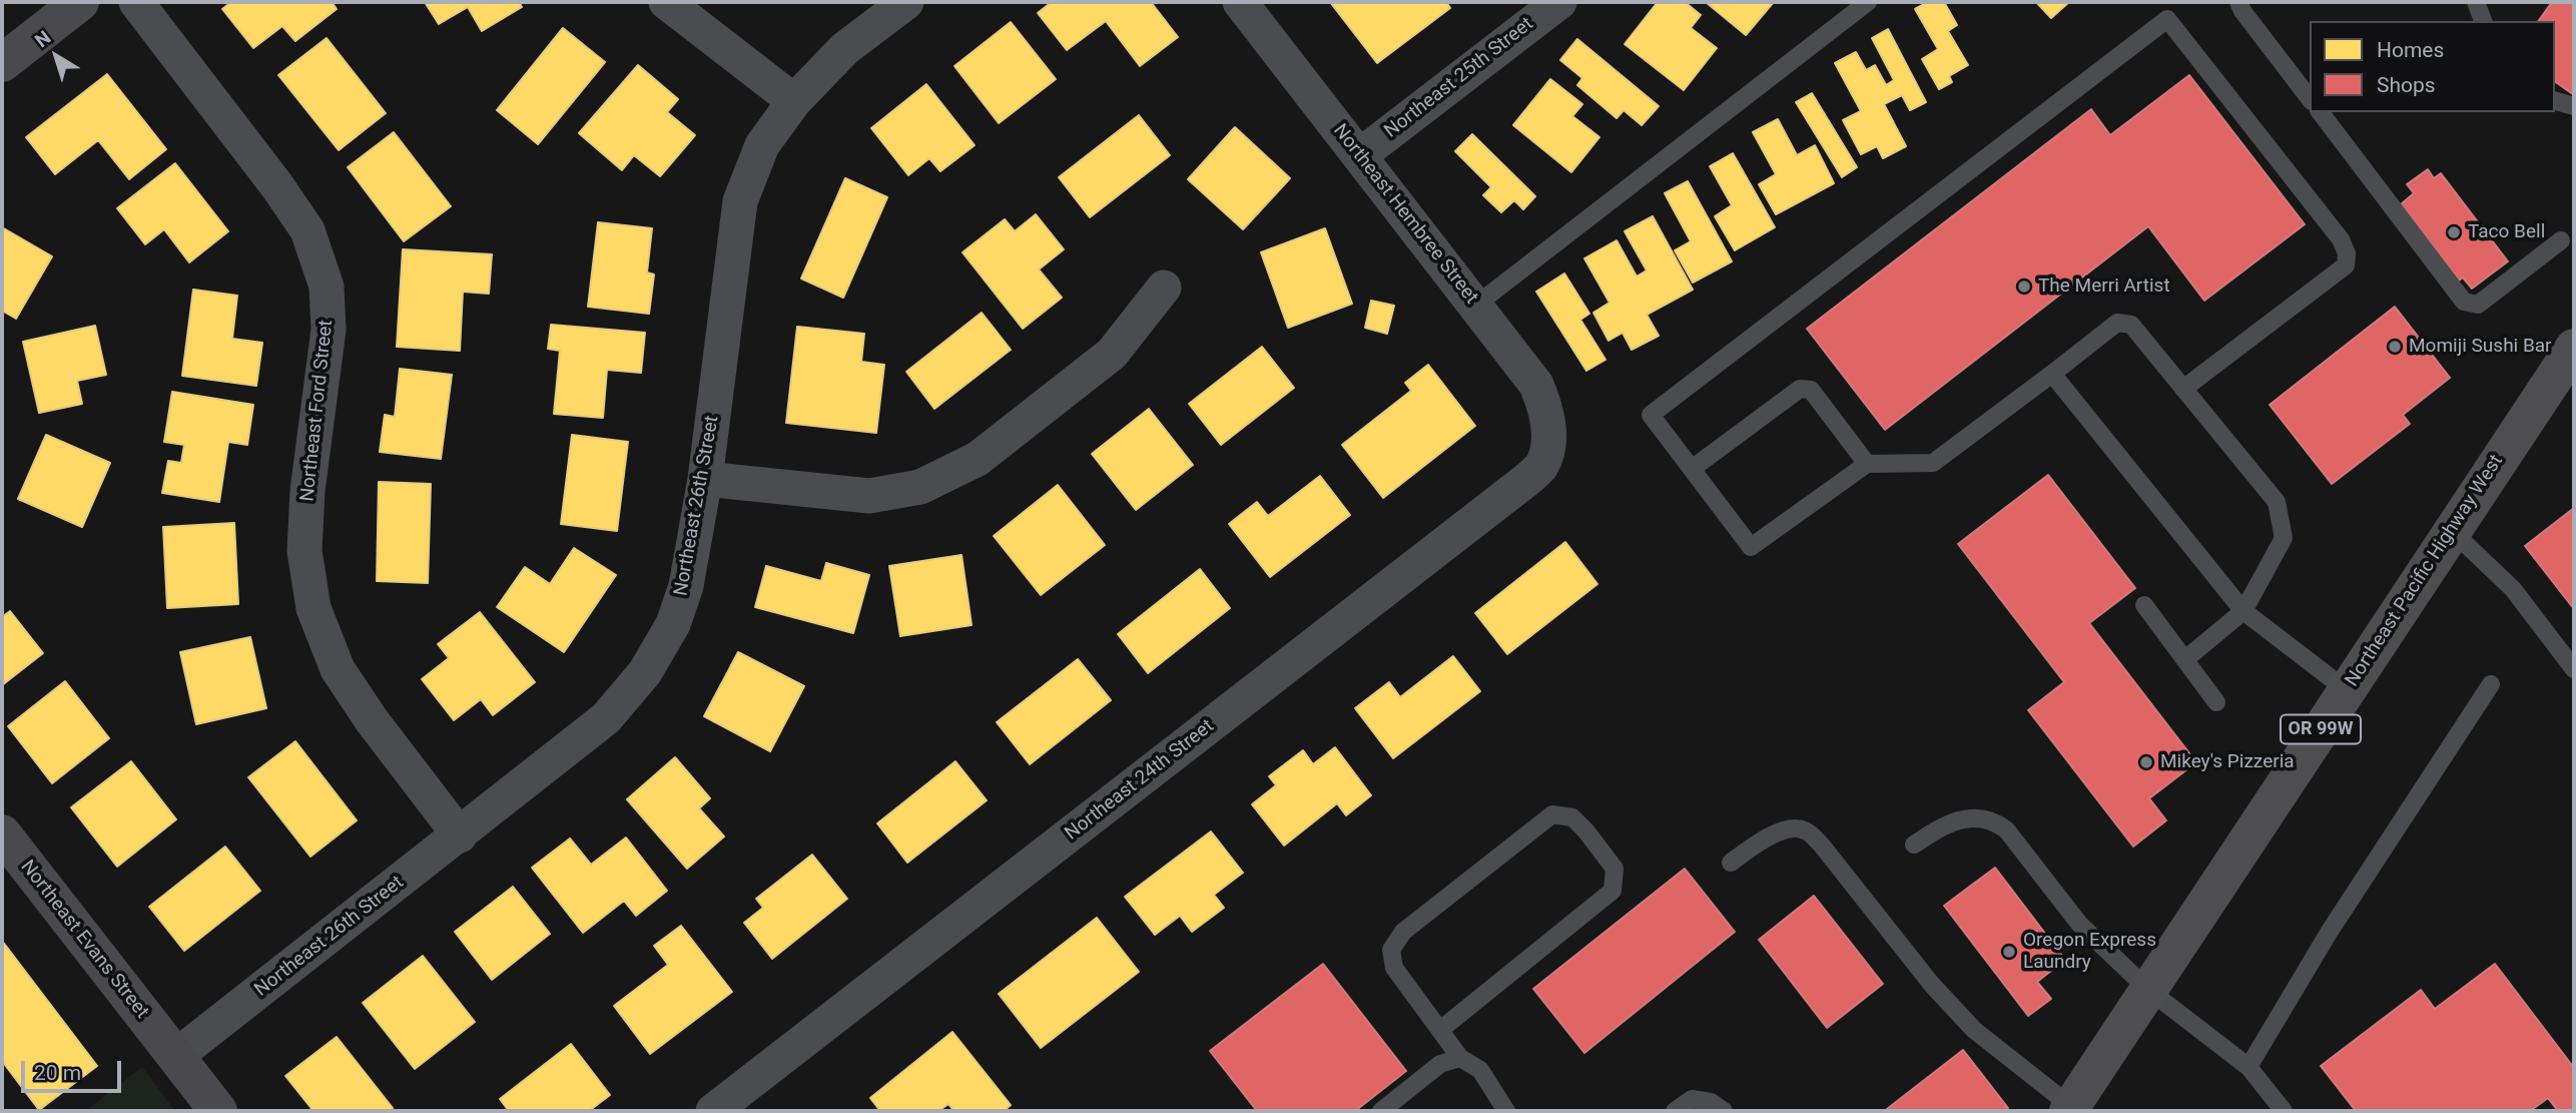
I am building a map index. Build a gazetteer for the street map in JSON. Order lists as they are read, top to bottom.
{
  "streets": {
    "highway": ["Northeast Pacific Highway West", "OR 99W"],
    "street": [
      "Northeast 25th Street",
      "Northeast Hembree Street",
      "Northeast Ford Street",
      "Northeast 26th Street",
      "Northeast 24th Street",
      "Northeast Evans Street"
    ]
  },
  "crossings": [
    ["Northeast 25th Street", "Northeast Hembree Street"],
    ["Northeast Hembree Street", "Northeast 24th Street"],
    ["Northeast Ford Street", "Northeast 26th Street"],
    ["Northeast 26th Street", "Northeast Evans Street"]
  ],
  "places": [
    "Taco Bell",
    "The Merri Artist",
    "Momiji Sushi Bar",
    "Mikey's Pizzeria",
    "Oregon Express Laundry"
  ],
  "legend": ["Homes", "Shops"],
  "scale_bar": "20 m",
  "north": "top left"
}
